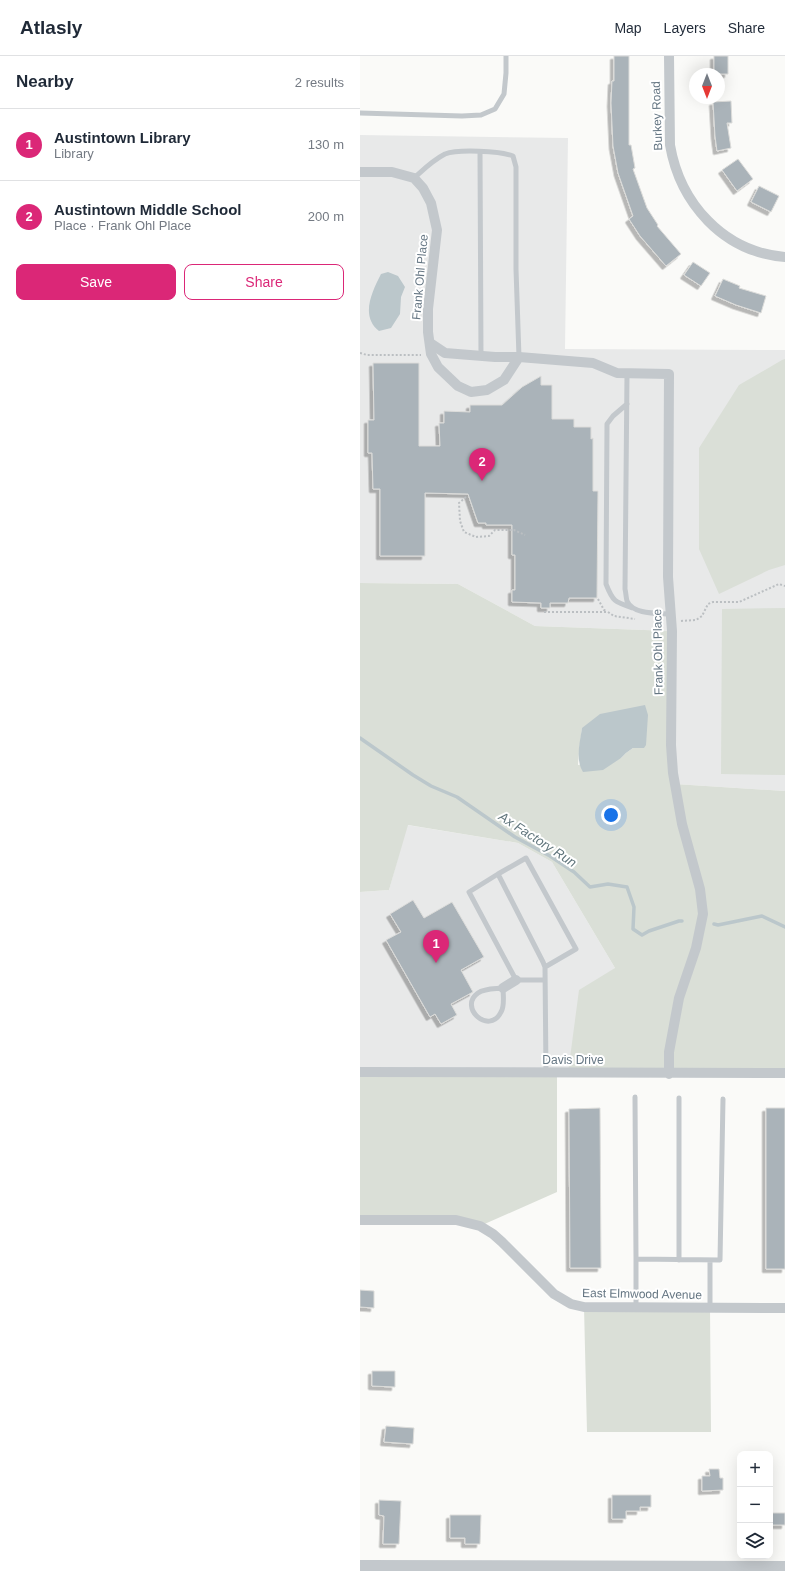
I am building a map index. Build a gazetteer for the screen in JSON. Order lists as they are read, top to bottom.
{
  "streets": {
    "street": [
      "Burkey Road",
      "Frank Ohl Place",
      "Davis Drive",
      "East Elmwood Avenue"
    ]
  },
  "crossings": [
    ["Frank Ohl Place", "Davis Drive"]
  ],
  "water": ["Ax Factory Run"],
  "north": "bottom",
  "page": {
    "header": "Atlasly",
    "nav": ["Map", "Layers", "Share"],
    "heading": ["Nearby", "2 results"],
    "list": [
      {
        "mark": "1",
        "name": "Austintown Library",
        "note": "Library",
        "value": "130 m"
      },
      {
        "mark": "2",
        "name": "Austintown Middle School",
        "note": "Place · Frank Ohl Place",
        "value": "200 m"
      }
    ],
    "buttons": ["Save", "Share"],
    "pins": ["2", "1"],
    "map_buttons": ["+", "−"]
  }
}
